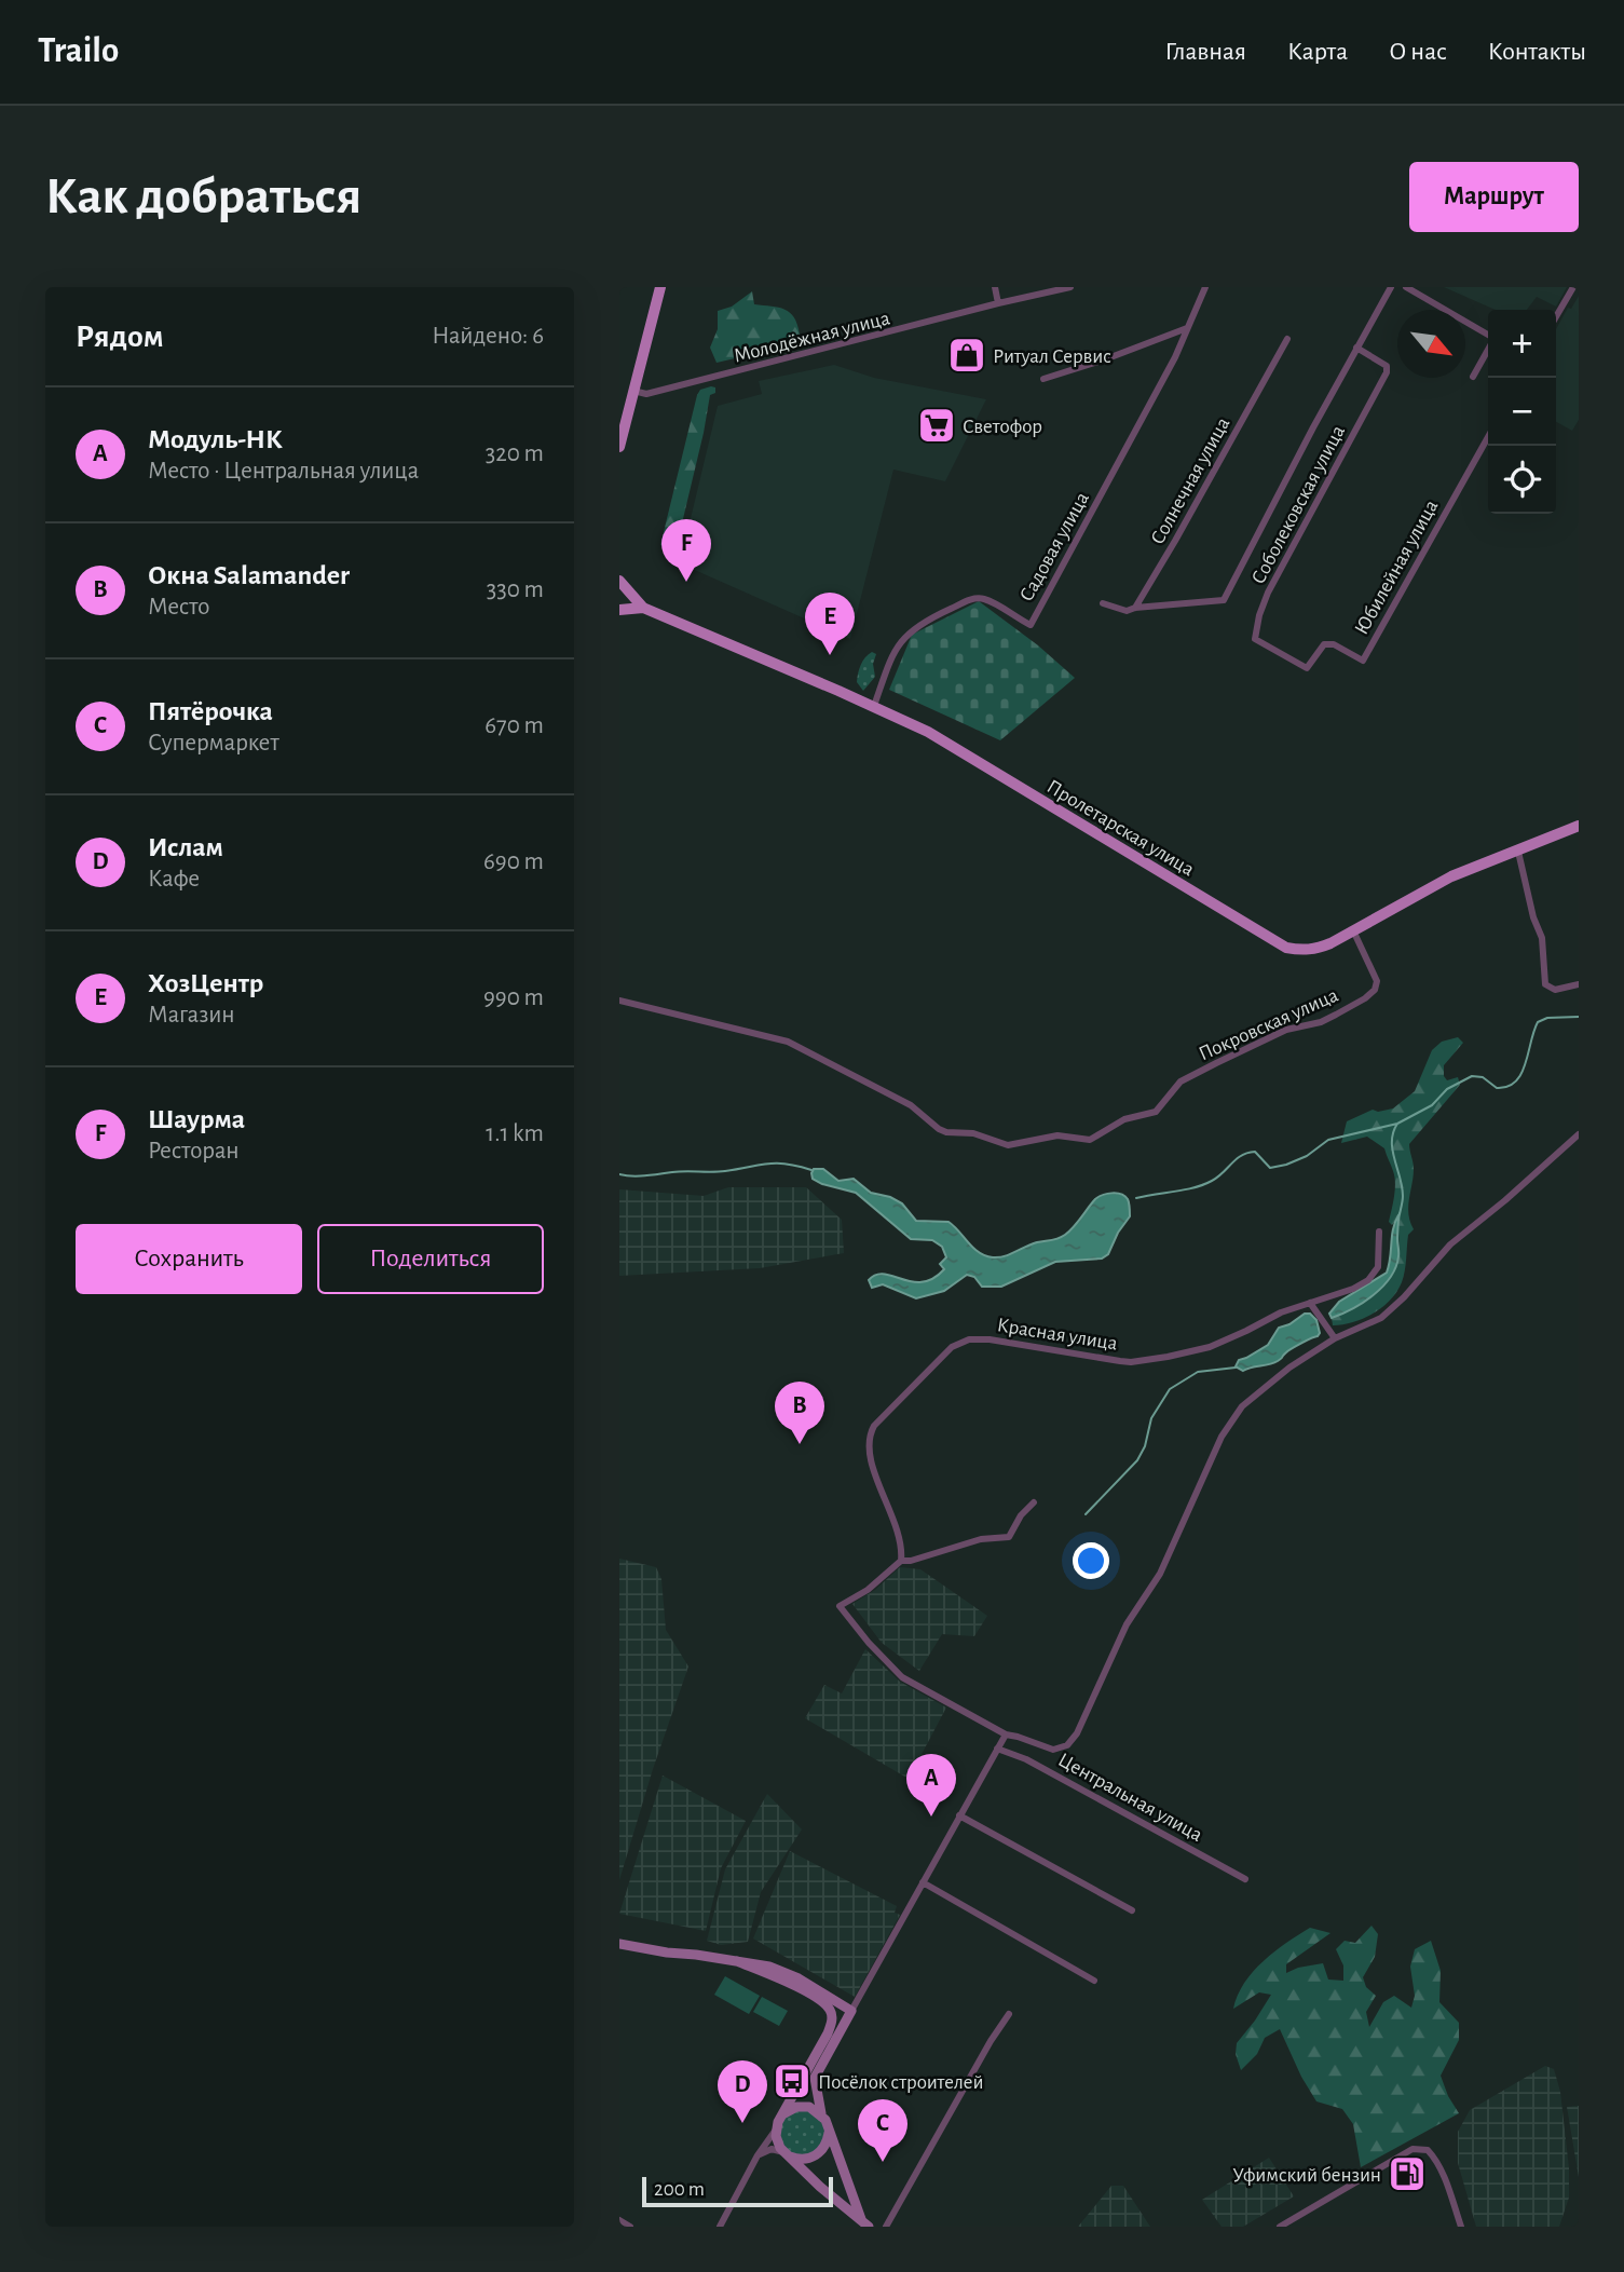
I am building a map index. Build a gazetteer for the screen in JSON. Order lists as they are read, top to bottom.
{
  "streets": {
    "main road": ["Пролетарская улица"],
    "street": [
      "Молодёжная улица",
      "Солнечная улица",
      "Соболековская улица",
      "Садовая улица",
      "Юбилейная улица",
      "Покровская улица",
      "Красная улица",
      "Центральная улица"
    ]
  },
  "crossings": [
    ["Соболековская улица", "Юбилейная улица"],
    ["Садовая улица", "Пролетарская улица"],
    ["Пролетарская улица", "Покровская улица"],
    ["Красная улица", "Центральная улица"]
  ],
  "places": {
    "shop": ["Ритуал Сервис"],
    "supermarket": ["Светофор"],
    "bus stop": ["Посёлок строителей"],
    "fuel station": ["Уфимский бензин"]
  },
  "scale_bar": "200 m",
  "north": "bottom right",
  "page": {
    "header": "Trailo",
    "nav": [
      "Главная",
      "Карта",
      "О нас",
      "Контакты"
    ],
    "buttons": [
      "Маршрут",
      ["Сохранить", "Поделиться"]
    ],
    "title": "Как добраться",
    "heading": ["Рядом", "Найдено: 6"],
    "map_buttons": ["+", "−"],
    "list": [
      {
        "mark": "A",
        "name": "Модуль-НК",
        "note": "Место · Центральная улица",
        "value": "320 m"
      },
      {
        "mark": "B",
        "name": "Окна Salamander",
        "note": "Место",
        "value": "330 m"
      },
      {
        "mark": "C",
        "name": "Пятёрочка",
        "note": "Супермаркет",
        "value": "670 m"
      },
      {
        "mark": "D",
        "name": "Ислам",
        "note": "Кафе",
        "value": "690 m"
      },
      {
        "mark": "E",
        "name": "ХозЦентр",
        "note": "Магазин",
        "value": "990 m"
      },
      {
        "mark": "F",
        "name": "Шаурма",
        "note": "Ресторан",
        "value": "1.1 km"
      }
    ],
    "pins": [
      "F",
      "E",
      "B",
      "A",
      "D",
      "C"
    ],
    "scale": "200 m"
  }
}
